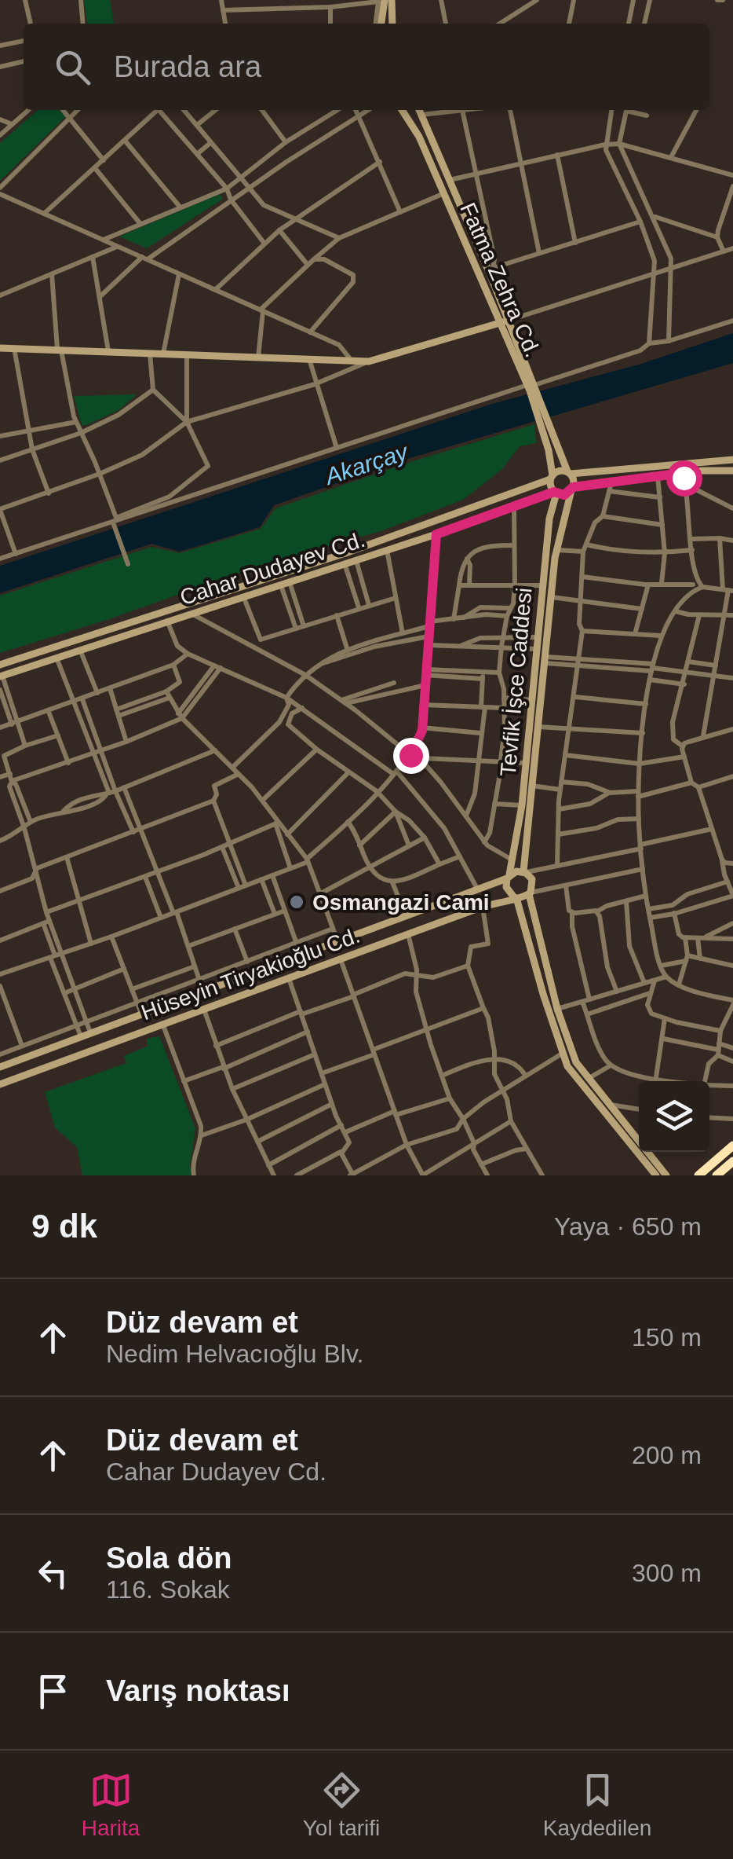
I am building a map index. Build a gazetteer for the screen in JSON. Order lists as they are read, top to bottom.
{
  "streets": {
    "main road": [
      "Fatma Zehra Cd.",
      "Cahar Dudayev Cd.",
      "Tevfik İşce Caddesi",
      "Hüseyin Tiryakioğlu Cd."
    ]
  },
  "crossings": [
    ["Fatma Zehra Cd.", "Cahar Dudayev Cd."],
    ["Fatma Zehra Cd.", "Tevfik İşce Caddesi"],
    ["Cahar Dudayev Cd.", "Tevfik İşce Caddesi"],
    ["Tevfik İşce Caddesi", "Hüseyin Tiryakioğlu Cd."]
  ],
  "water": ["Akarçay"],
  "places": ["Osmangazi Cami"],
  "page": {
    "search": "Burada ara",
    "heading": ["9 dk", "Yaya · 650 m"],
    "list": [
      ["Düz devam et", "Nedim Helvacıoğlu Blv.", "150 m"],
      ["Düz devam et", "Cahar Dudayev Cd.", "200 m"],
      ["Sola dön", "116. Sokak", "300 m"],
      "Varış noktası"
    ],
    "nav": ["Harita", "Yol tarifi", "Kaydedilen"]
  }
}
